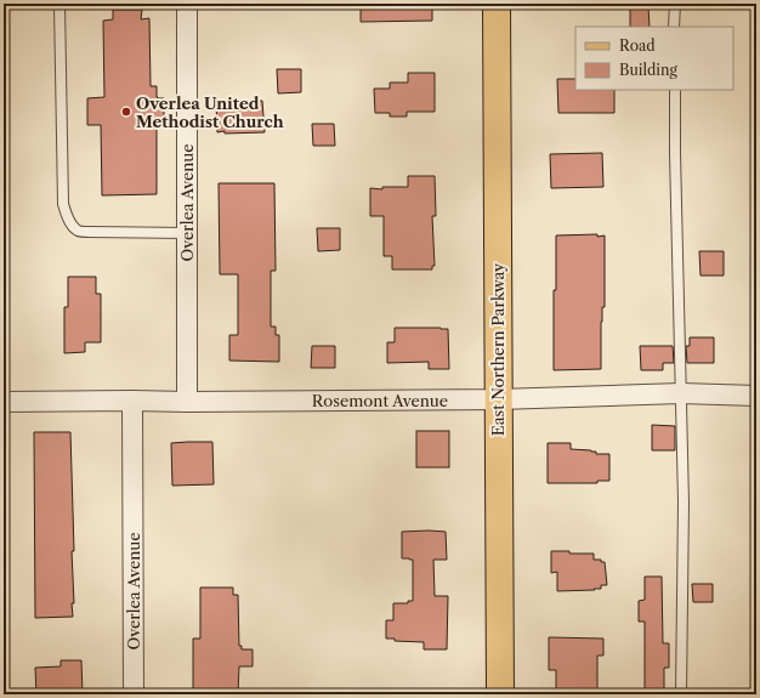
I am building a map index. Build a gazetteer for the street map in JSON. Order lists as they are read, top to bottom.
{
  "streets": {
    "main road": ["East Northern Parkway"],
    "street": ["Overlea Avenue", "Rosemont Avenue"]
  },
  "crossings": [
    ["Overlea Avenue", "Rosemont Avenue"],
    ["East Northern Parkway", "Rosemont Avenue"]
  ],
  "places": ["Overlea United Methodist Church"],
  "legend": ["Road", "Building"]
}
